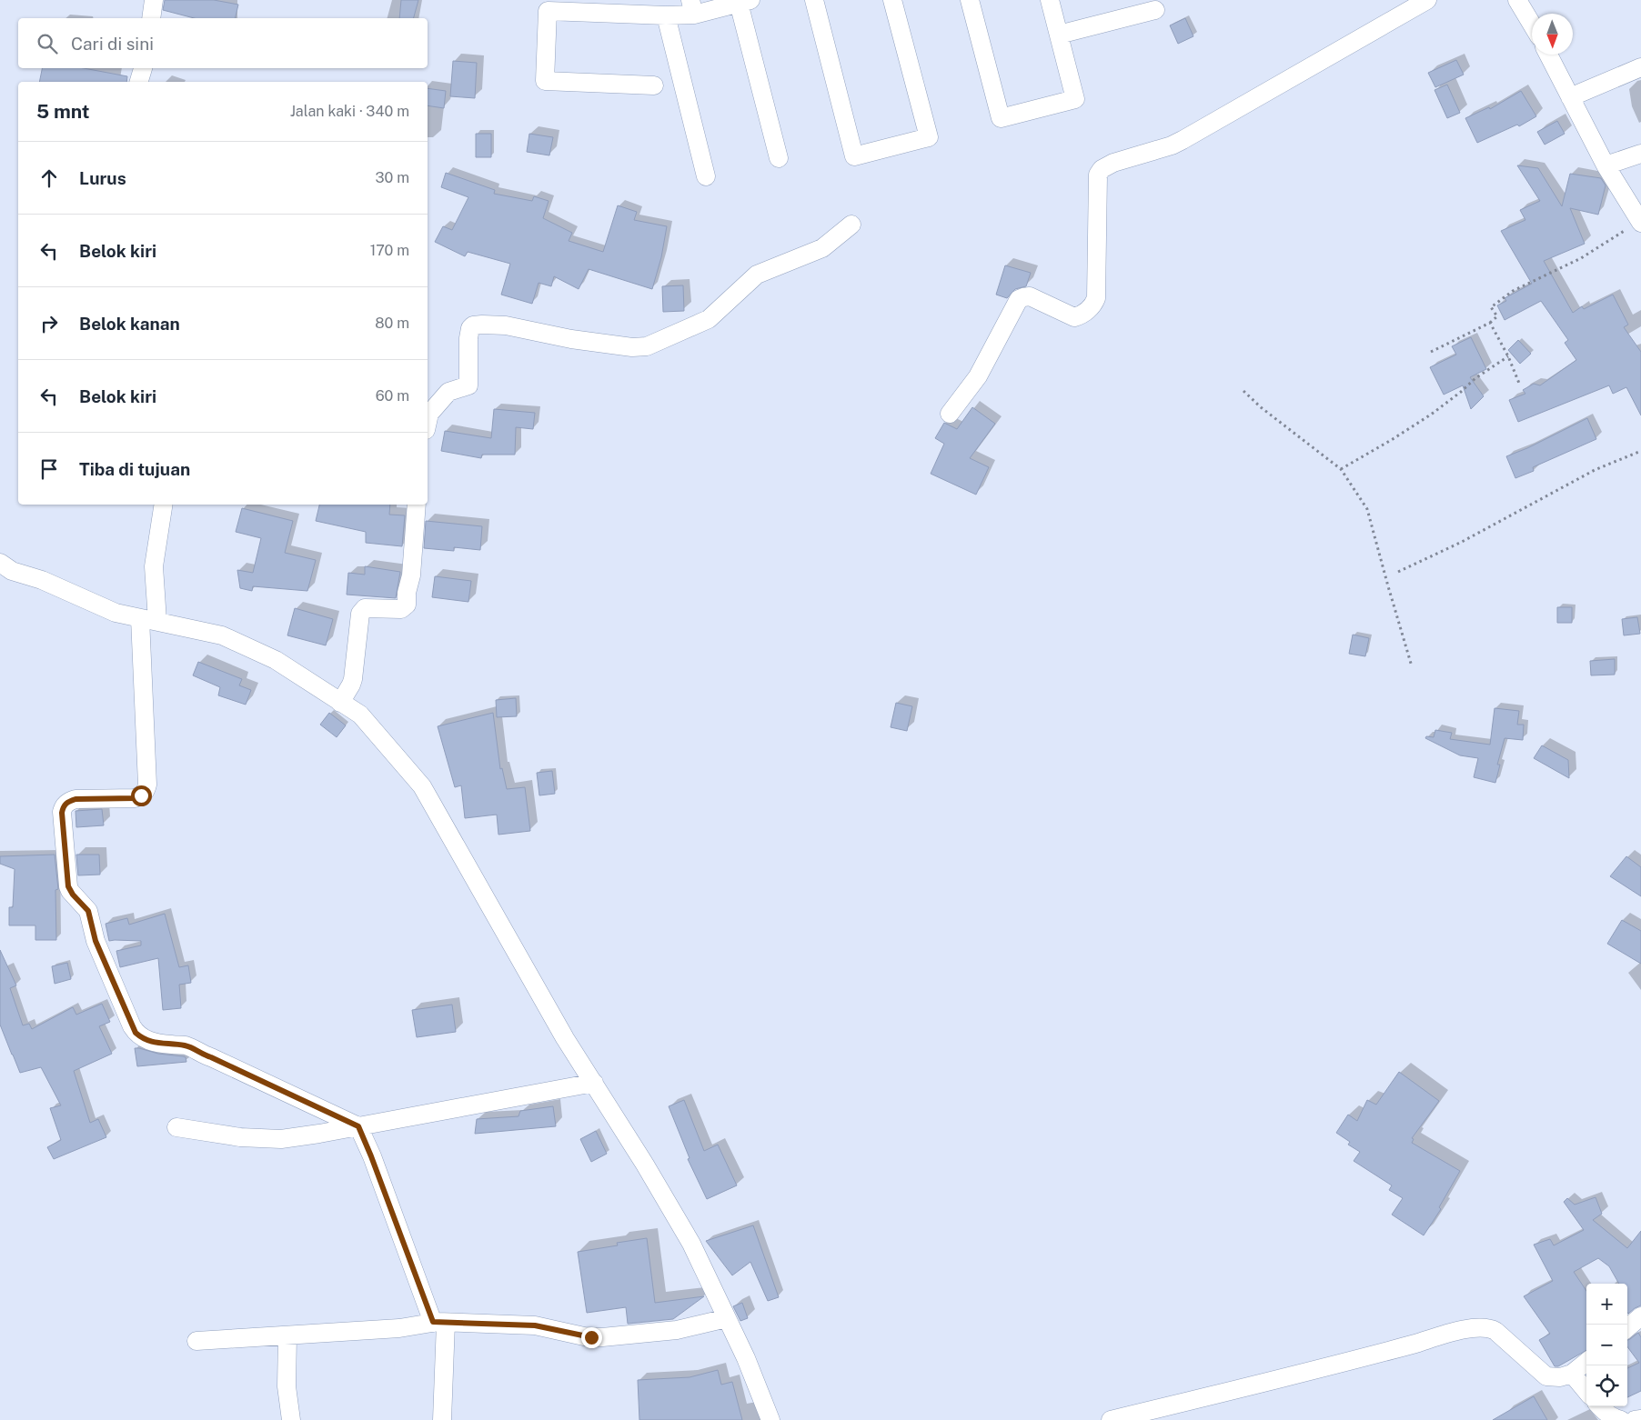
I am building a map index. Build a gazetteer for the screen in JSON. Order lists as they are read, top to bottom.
{
  "north": "bottom",
  "page": {
    "search": "Cari di sini",
    "heading": ["5 mnt", "Jalan kaki · 340 m"],
    "list": [
      ["Lurus", "30 m"],
      ["Belok kiri", "170 m"],
      ["Belok kanan", "80 m"],
      ["Belok kiri", "60 m"],
      "Tiba di tujuan"
    ],
    "map_buttons": ["+", "−"]
  }
}
